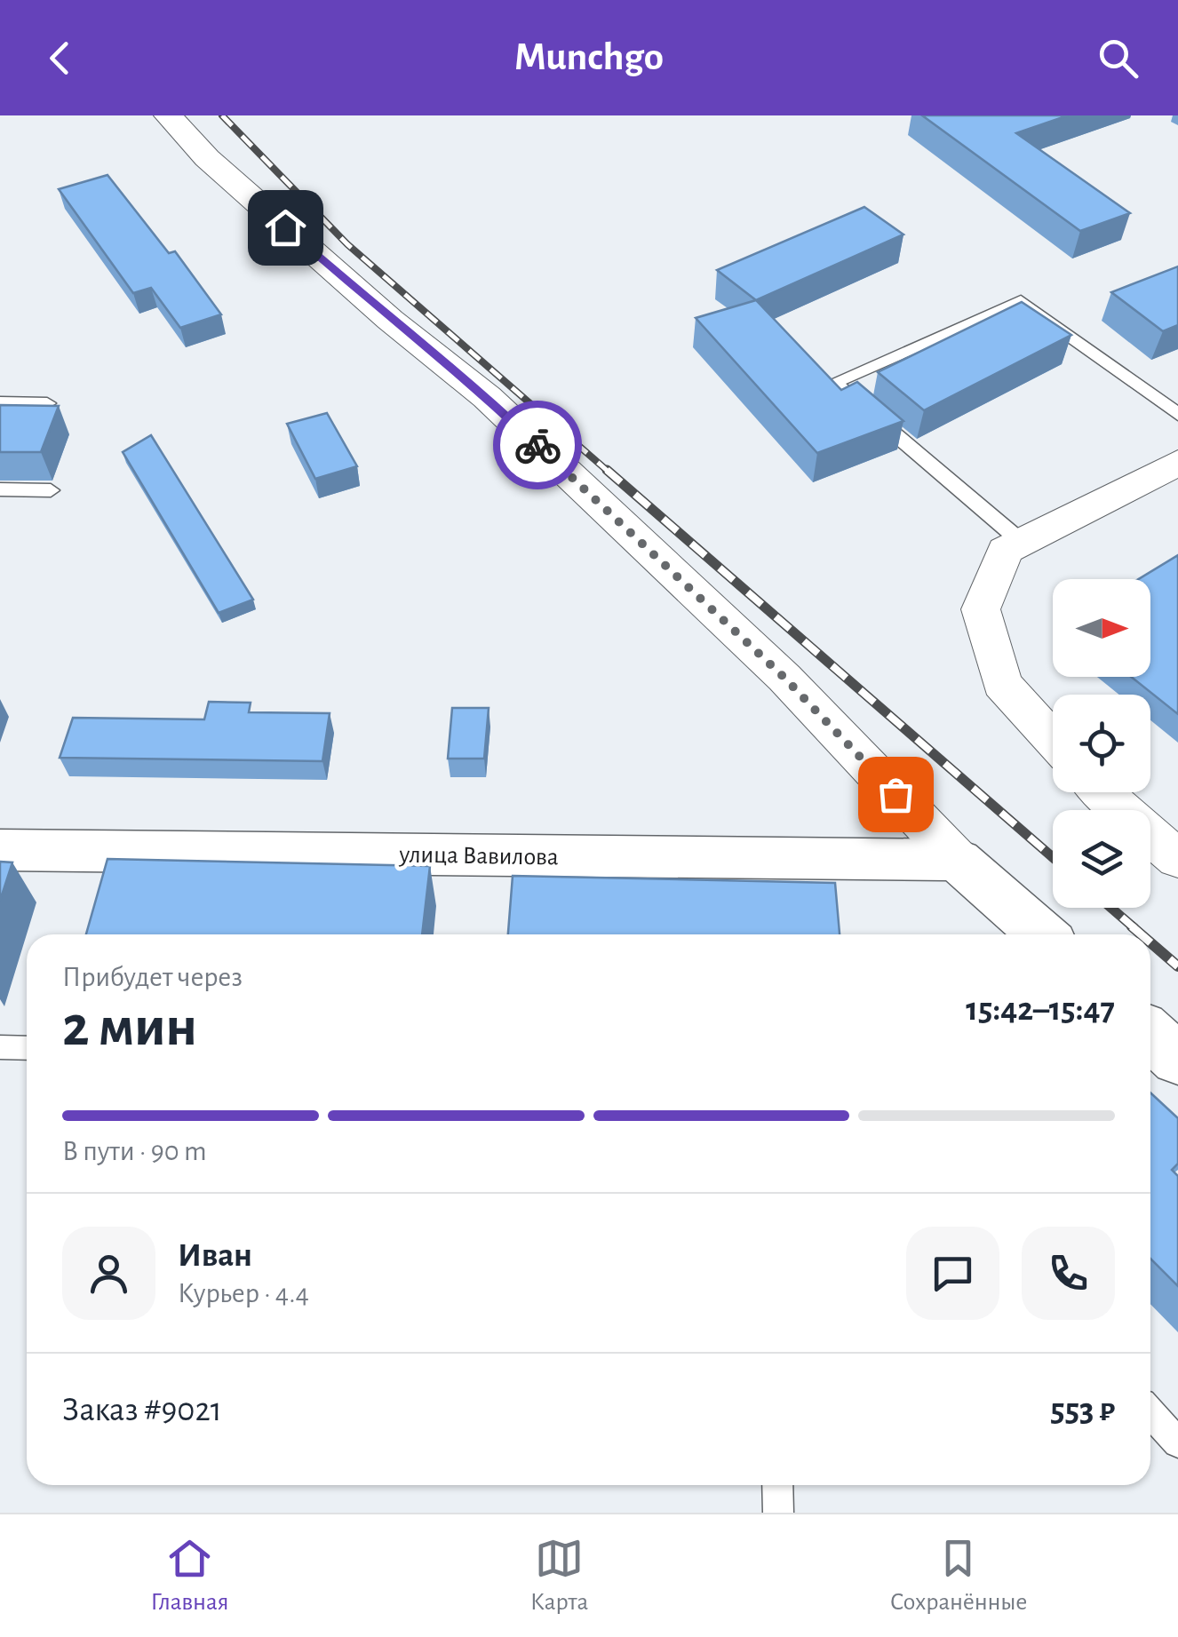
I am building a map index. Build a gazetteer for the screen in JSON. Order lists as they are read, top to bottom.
{
  "streets": {
    "street": ["улица Вавилова"]
  },
  "north": "right",
  "page": {
    "header": "Munchgo",
    "heading": ["2 мин", "Прибудет через", "15:42–15:47"],
    "panel": [
      "Иван",
      "Курьер · 4.4",
      "Заказ #9021",
      "553 ₽"
    ],
    "bar": "В пути · 90 m",
    "tabs": ["Главная", "Карта", "Сохранённые"]
  }
}
